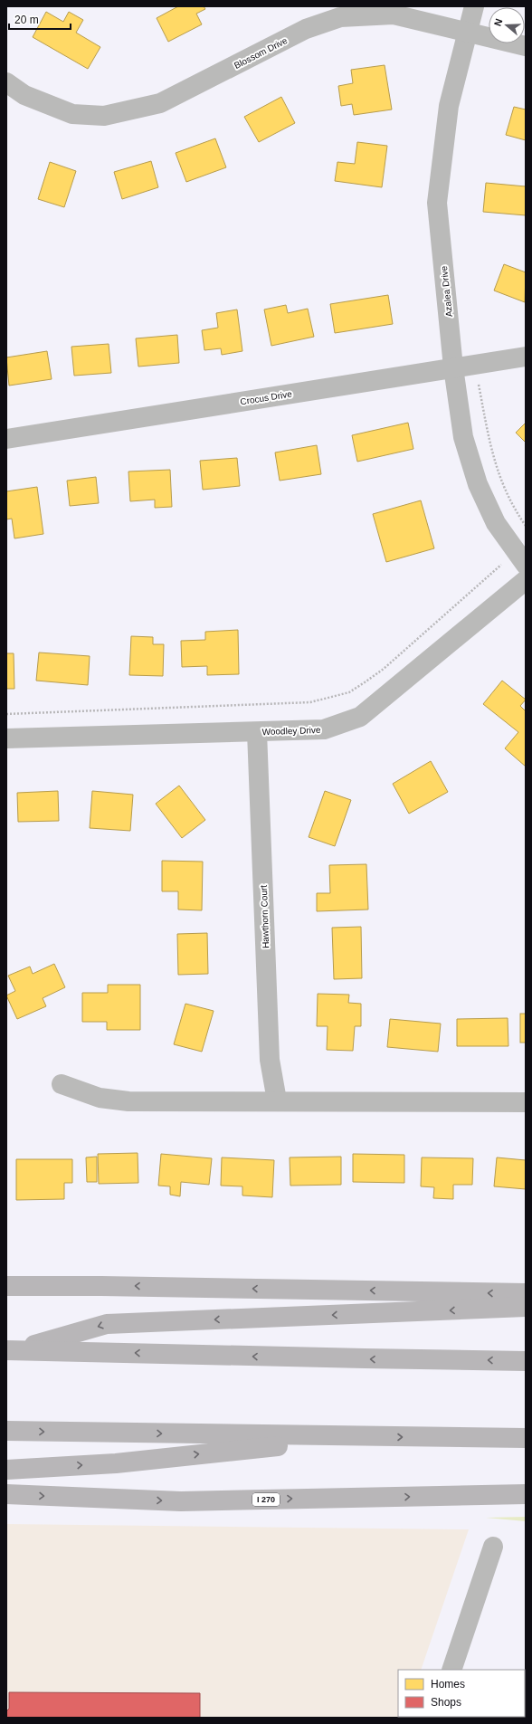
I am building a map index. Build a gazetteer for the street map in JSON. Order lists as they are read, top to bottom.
{
  "streets": {
    "highway": ["I 270"],
    "street": [
      "Blossom Drive",
      "Azalea Drive",
      "Crocus Drive",
      "Woodley Drive",
      "Hawthorn Court"
    ]
  },
  "crossings": [
    ["Blossom Drive", "Azalea Drive"],
    ["Azalea Drive", "Crocus Drive"],
    ["Woodley Drive", "Hawthorn Court"]
  ],
  "legend": ["Homes", "Shops"],
  "scale_bar": "20 m",
  "north": "left"
}
